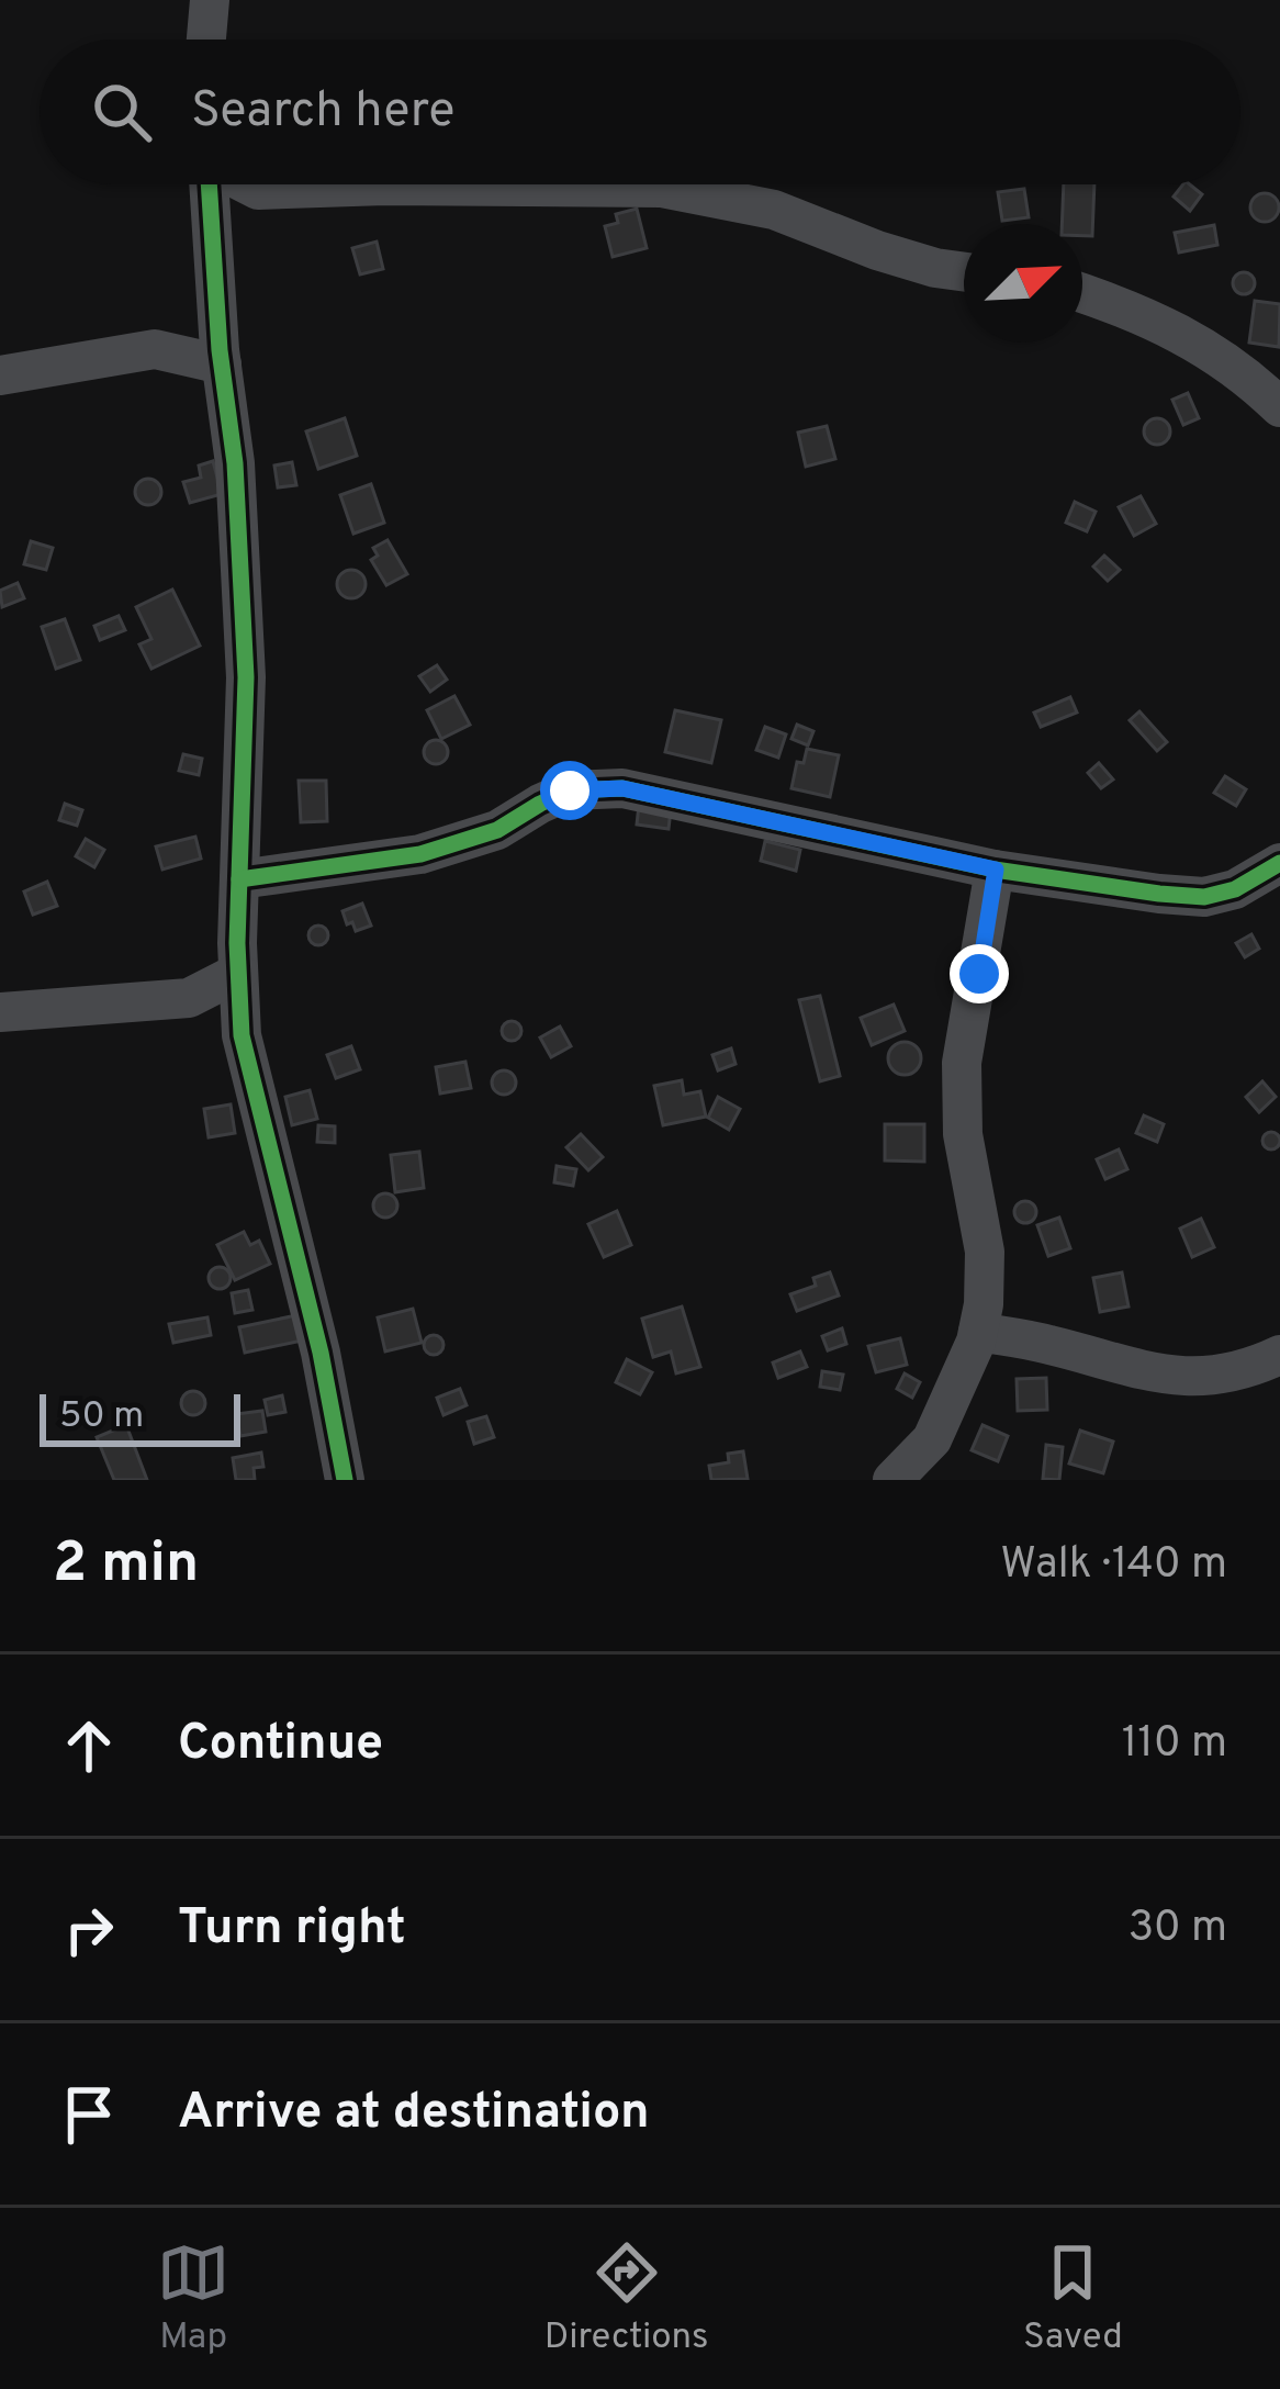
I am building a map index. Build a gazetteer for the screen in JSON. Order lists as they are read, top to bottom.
{
  "scale_bar": "50 m",
  "north": "top right",
  "page": {
    "search": "Search here",
    "scale": "50 m",
    "heading": ["2 min", "Walk · 140 m"],
    "list": [
      ["Continue", "110 m"],
      ["Turn right", "30 m"],
      "Arrive at destination"
    ],
    "nav": ["Map", "Directions", "Saved"]
  }
}
